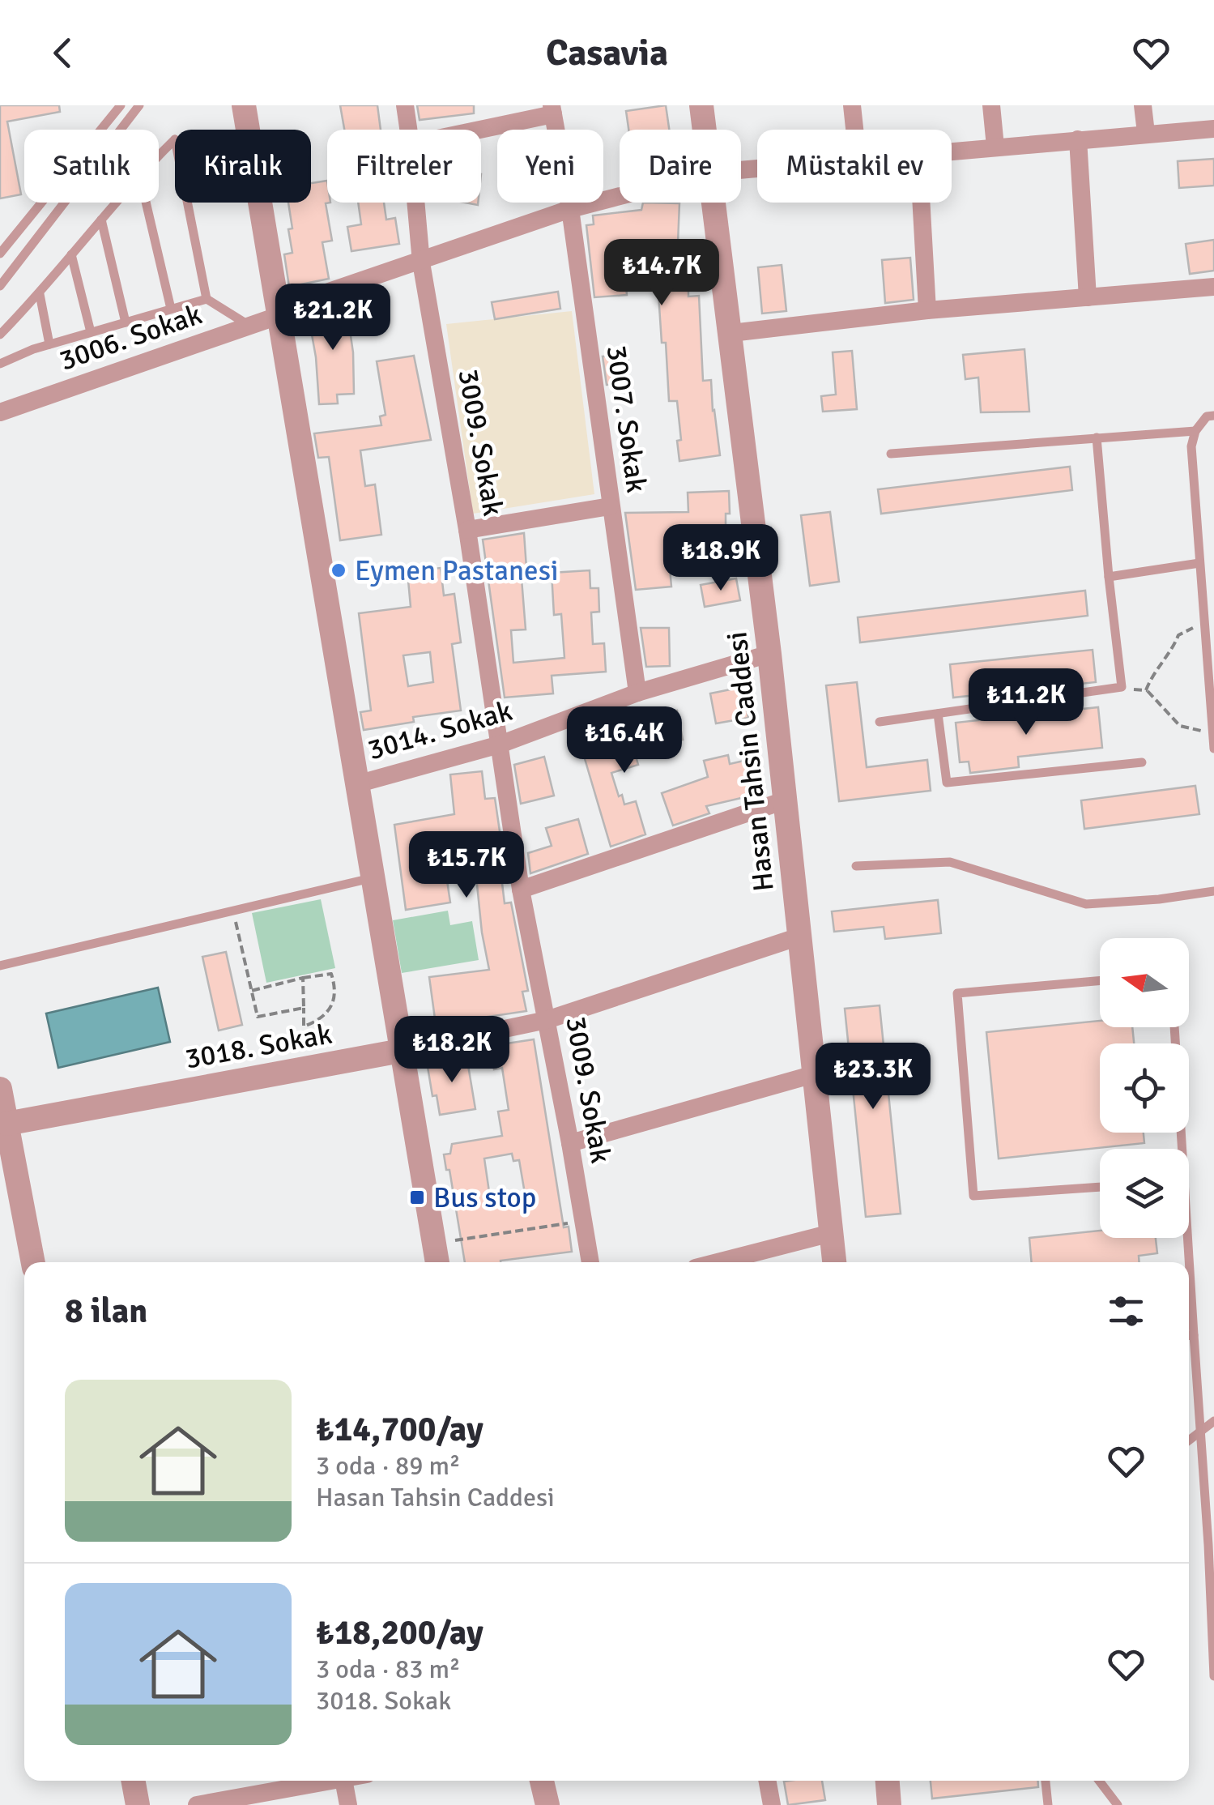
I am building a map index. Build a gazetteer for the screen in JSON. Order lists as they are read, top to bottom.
{
  "streets": {
    "street": [
      "3006. Sokak",
      "3007. Sokak",
      "3009. Sokak",
      "3014. Sokak",
      "Hasan Tahsin Caddesi",
      "3018. Sokak"
    ]
  },
  "crossings": [
    ["3006. Sokak", "3007. Sokak"],
    ["3006. Sokak", "3009. Sokak"],
    ["3007. Sokak", "3014. Sokak"],
    ["3009. Sokak", "3014. Sokak"],
    ["3009. Sokak", "3018. Sokak"],
    ["3014. Sokak", "Hasan Tahsin Caddesi"],
    ["Hasan Tahsin Caddesi", "3018. Sokak"]
  ],
  "places": {
    "other": ["Eymen Pastanesi"],
    "transit": ["Bus stop"]
  },
  "north": "left",
  "page": {
    "header": "Casavia",
    "chip": [
      "Satılık",
      "Kiralık",
      "Filtreler",
      "Yeni",
      "Daire",
      "Müstakil ev"
    ],
    "price": [
      "₺14.7K",
      "₺21.2K",
      "₺18.9K",
      "₺11.2K",
      "₺16.4K",
      "₺15.7K",
      "₺18.2K",
      "₺23.3K"
    ],
    "heading": "8 ilan",
    "list": [
      {
        "name": "₺14,700/ay",
        "note": "3 oda · 89 m² · Hasan Tahsin Caddesi"
      },
      {
        "name": "₺18,200/ay",
        "note": "3 oda · 83 m² · 3018. Sokak"
      }
    ]
  }
}
